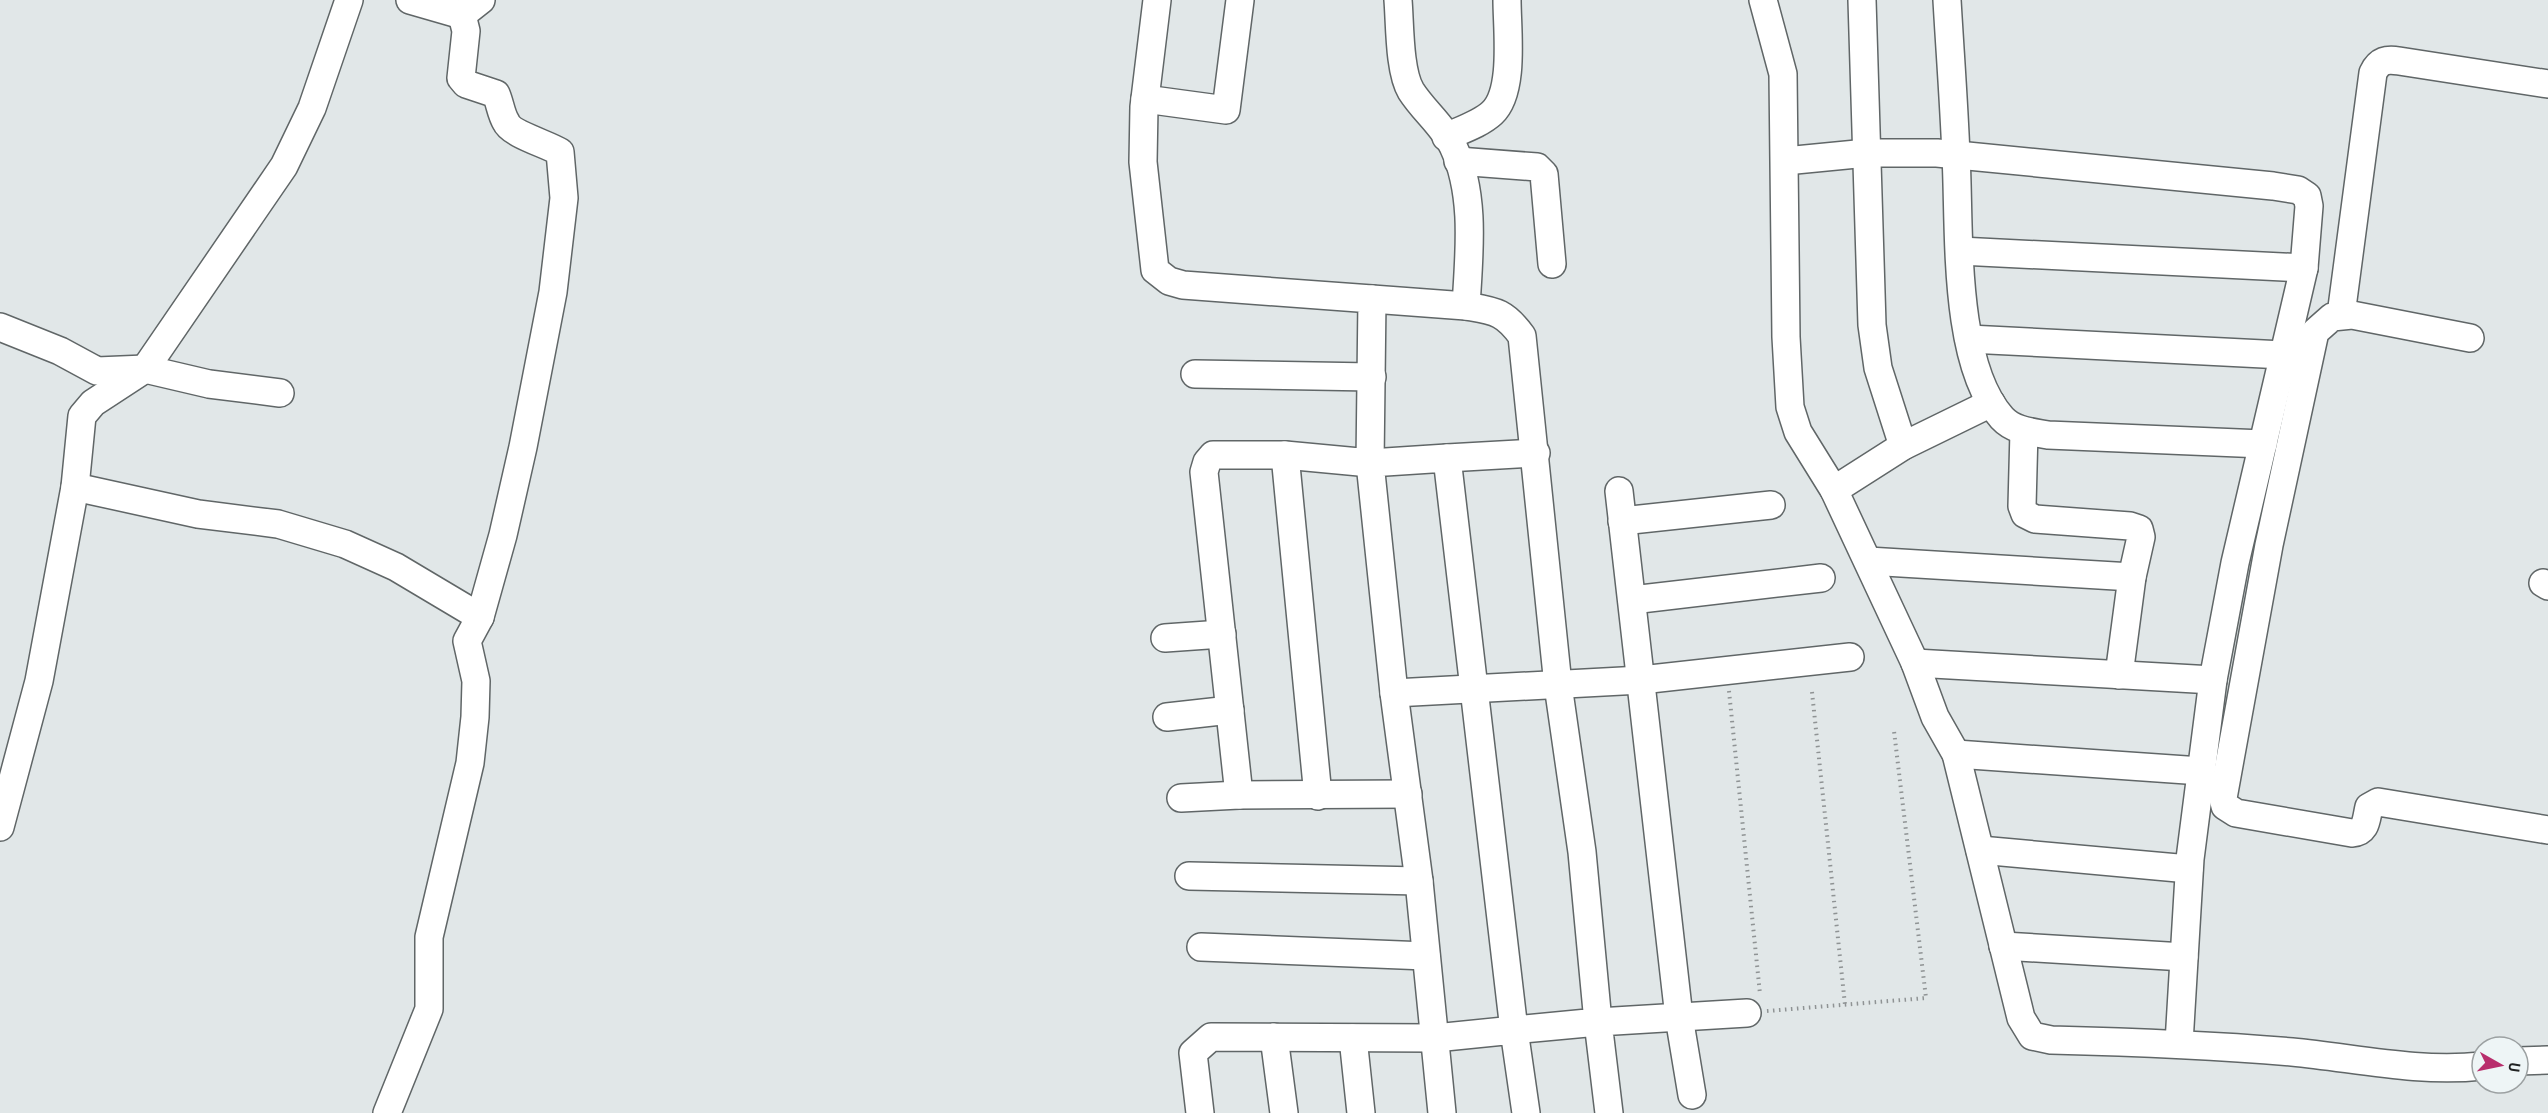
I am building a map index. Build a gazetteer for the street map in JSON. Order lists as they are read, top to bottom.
{
  "north": "right"
}
